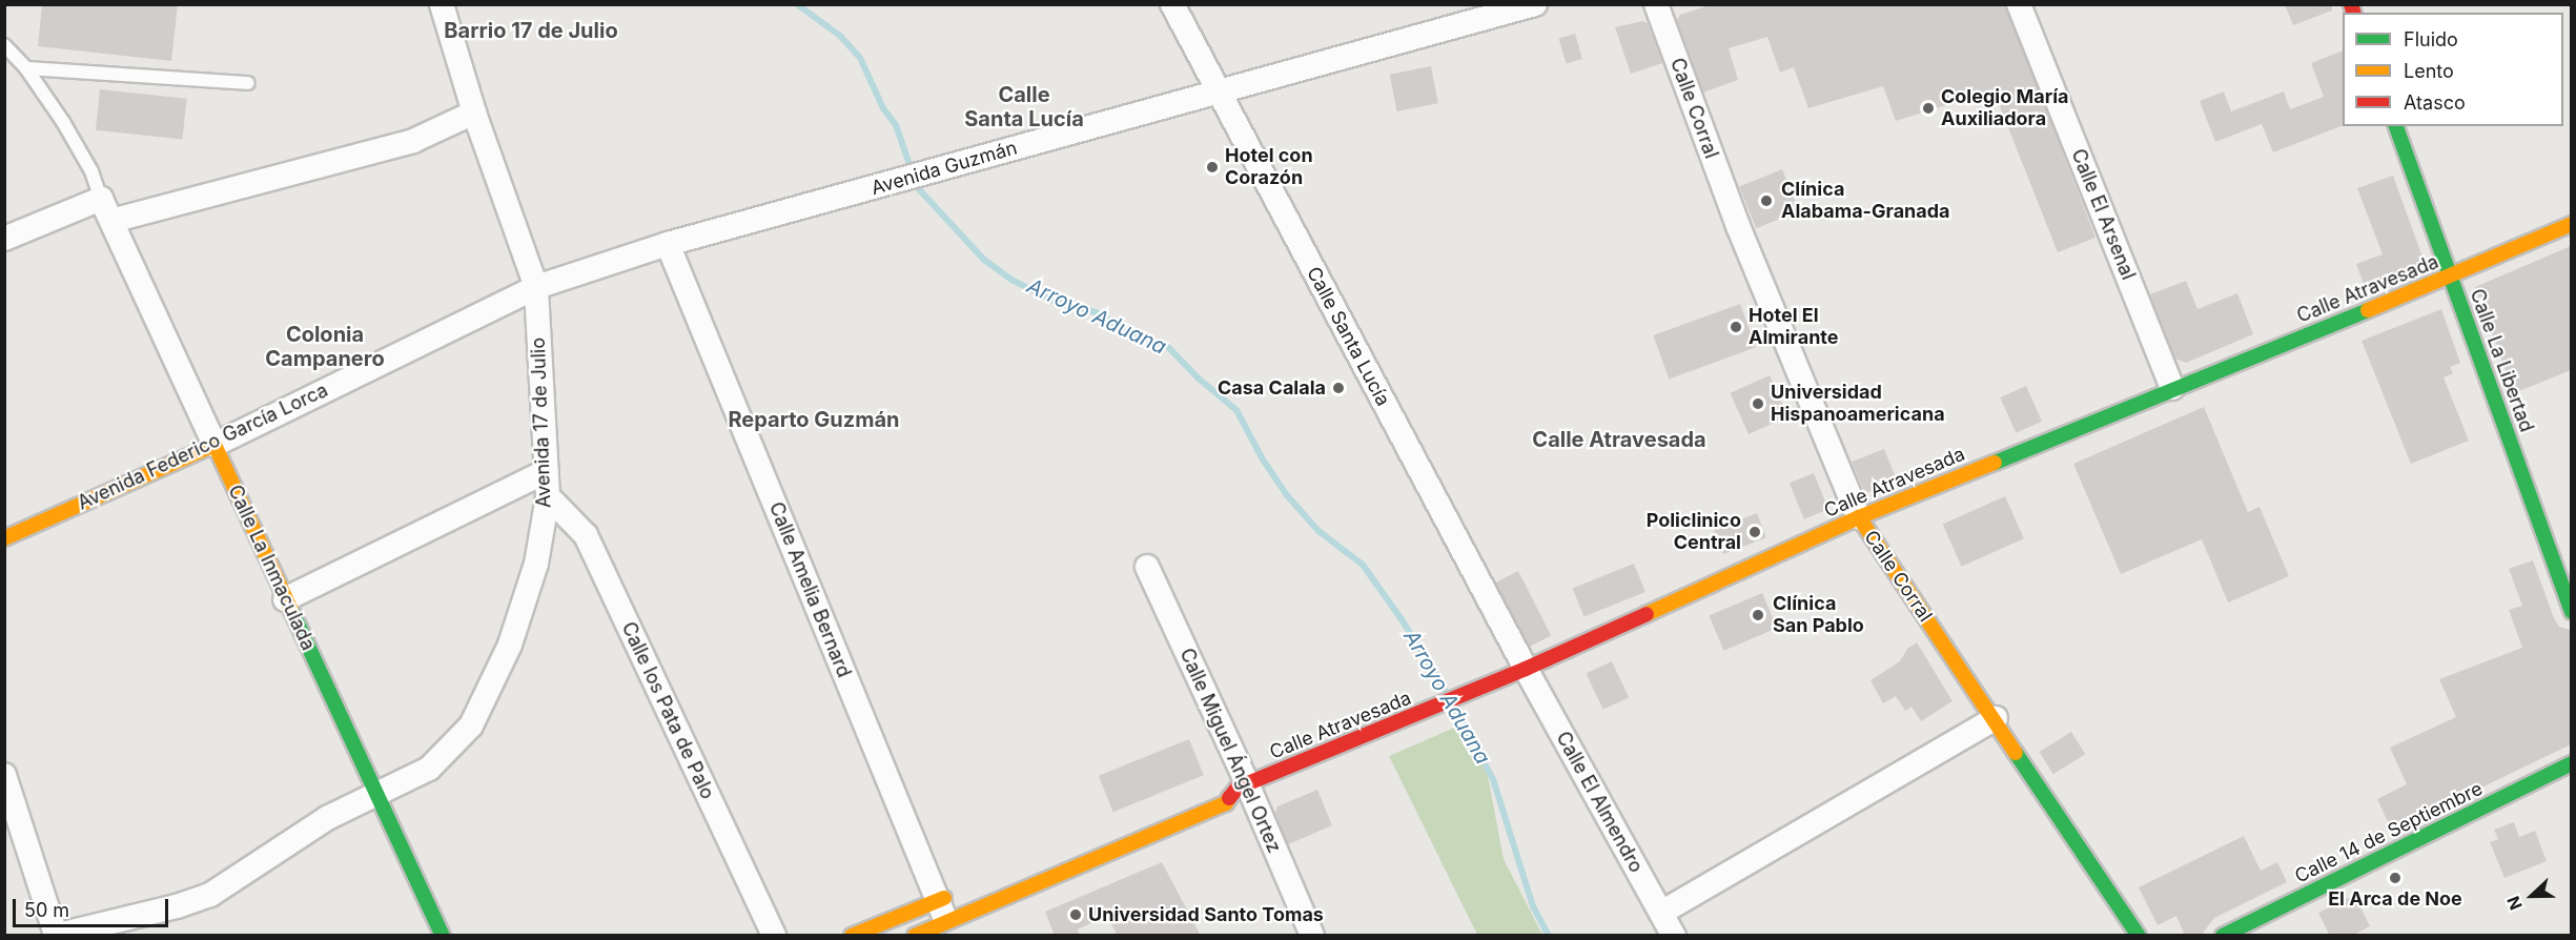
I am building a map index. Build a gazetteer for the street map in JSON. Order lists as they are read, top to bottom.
{
  "streets": {
    "street": [
      "Calle Corral",
      "Avenida Guzmán",
      "Calle El Arsenal",
      "Calle Atravesada",
      "Calle Santa Lucía",
      "Calle La Libertad",
      "Avenida 17 de Julio",
      "Avenida Federico García Lorca",
      "Calle La Inmaculada",
      "Calle Amelia Bernard",
      "Calle los Pata de Palo",
      "Calle Miguel Ángel Ortez",
      "Calle El Almendro",
      "Calle 14 de Septiembre"
    ]
  },
  "crossings": [
    ["Calle Corral", "Calle Atravesada"],
    ["Avenida Guzmán", "Calle Santa Lucía"],
    ["Avenida Guzmán", "Avenida 17 de Julio"],
    ["Avenida Guzmán", "Avenida Federico García Lorca"],
    ["Avenida Guzmán", "Calle Amelia Bernard"],
    ["Calle El Arsenal", "Calle Atravesada"],
    ["Calle Atravesada", "Calle Santa Lucía"],
    ["Calle Atravesada", "Calle La Libertad"],
    ["Calle Atravesada", "Calle Amelia Bernard"],
    ["Calle Atravesada", "Calle Miguel Ángel Ortez"],
    ["Calle Atravesada", "Calle El Almendro"],
    ["Calle Santa Lucía", "Calle El Almendro"],
    ["Avenida 17 de Julio", "Avenida Federico García Lorca"],
    ["Avenida 17 de Julio", "Calle La Inmaculada"],
    ["Avenida 17 de Julio", "Calle los Pata de Palo"],
    ["Avenida Federico García Lorca", "Calle La Inmaculada"]
  ],
  "districts": [
    "Barrio 17 de Julio",
    "Calle Santa Lucía",
    "Colonia Campanero",
    "Reparto Guzmán",
    "Calle Atravesada"
  ],
  "water": ["Arroyo Aduana"],
  "places": [
    "Colegio María Auxiliadora",
    "Hotel con Corazón",
    "Clínica Alabama-Granada",
    "Hotel El Almirante",
    "Casa Calala",
    "Universidad Hispanoamericana",
    "Policlinico Central",
    "Clínica San Pablo",
    "El Arca de Noe",
    "Universidad Santo Tomas"
  ],
  "legend": ["Fluido", "Lento", "Atasco"],
  "scale_bar": "50 m",
  "north": "left"
}
